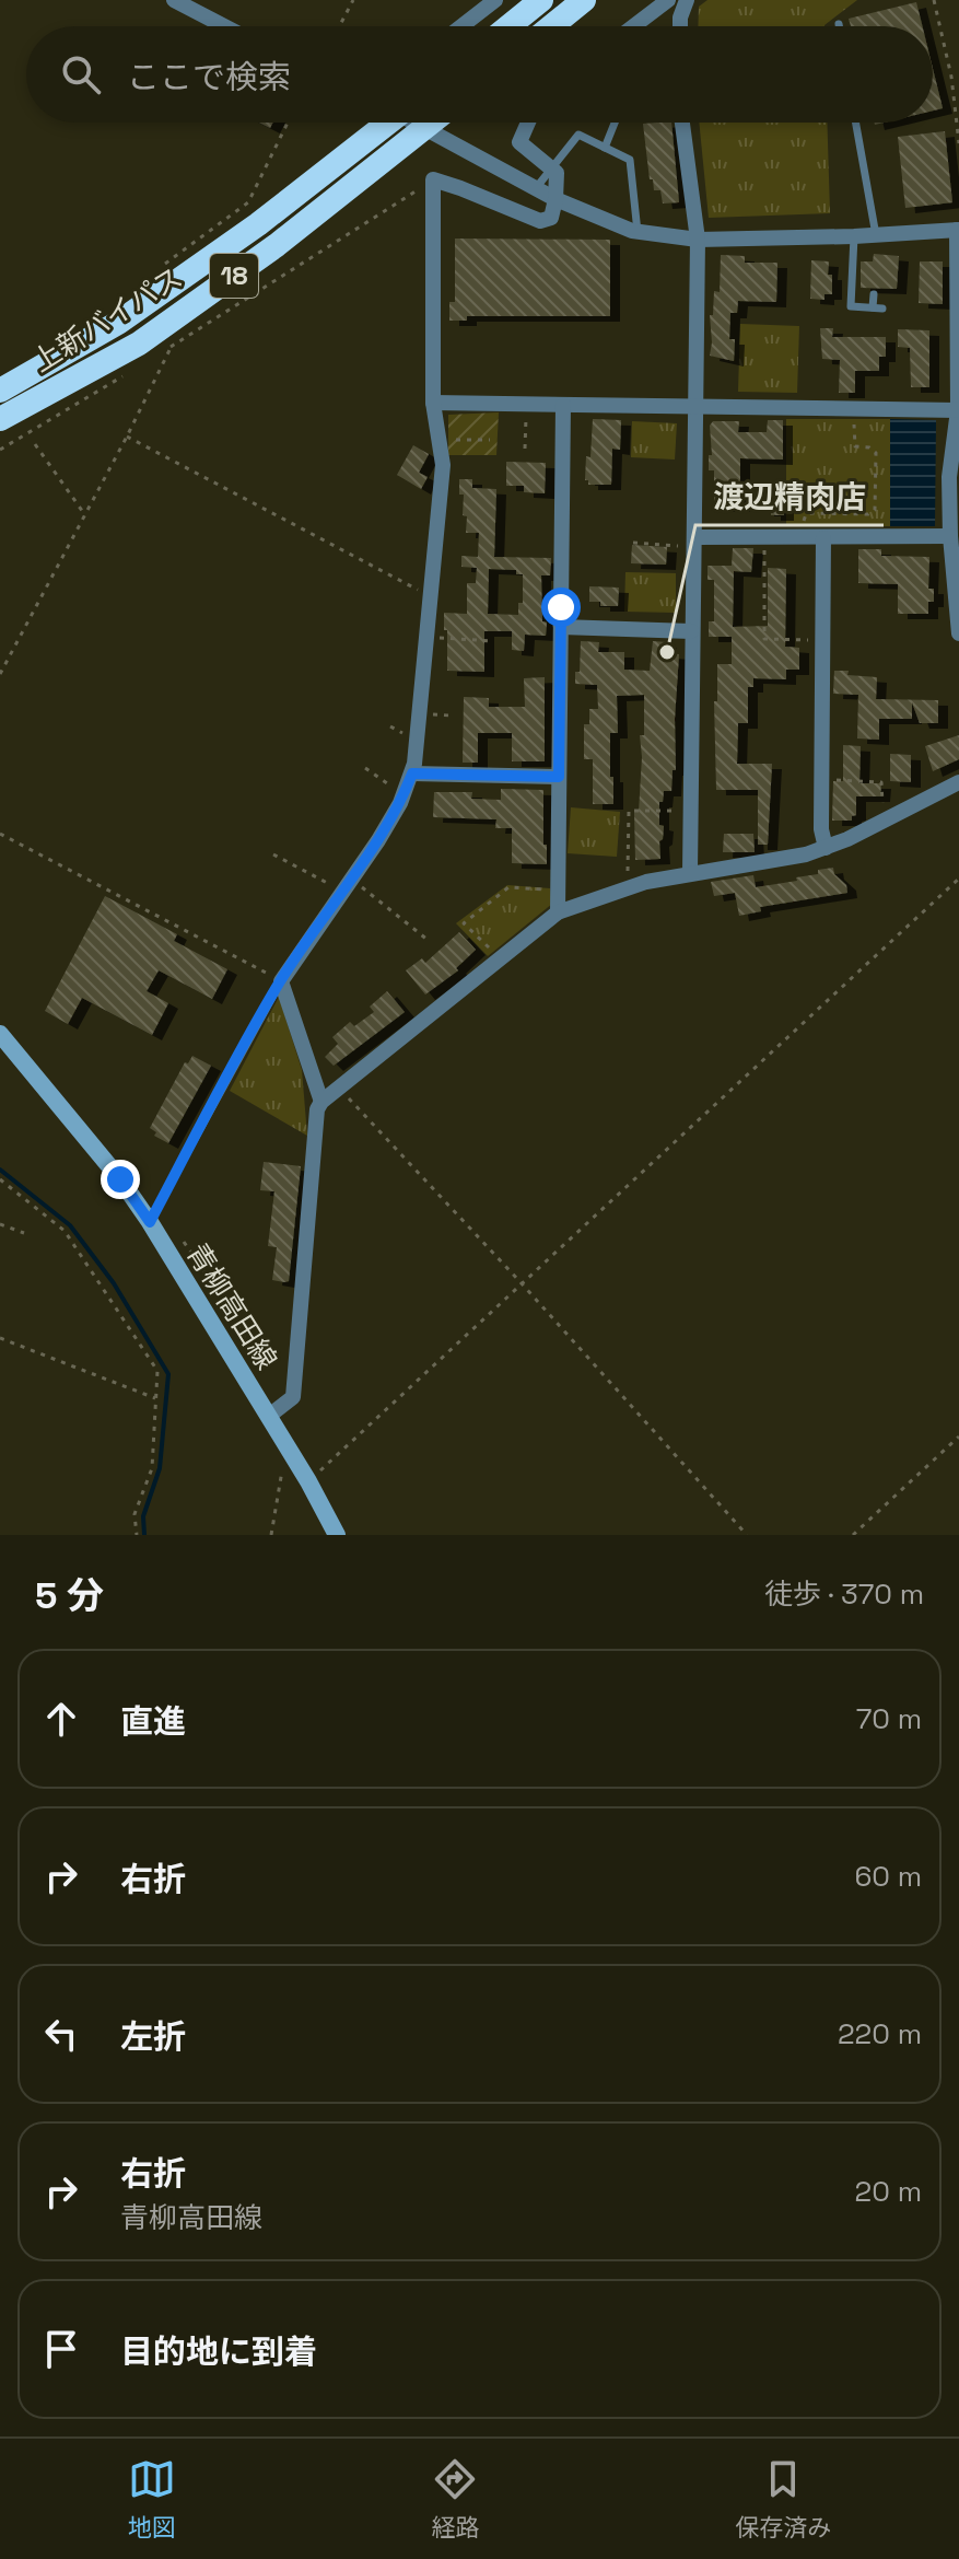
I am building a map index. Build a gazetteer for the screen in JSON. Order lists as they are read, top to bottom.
{
  "streets": {
    "highway": ["18", "上新バイパス"],
    "main road": ["青柳高田線"]
  },
  "places": ["渡辺精肉店"],
  "page": {
    "search": "ここで検索",
    "heading": ["5 分", "徒歩 · 370 m"],
    "list": [
      ["直進", "70 m"],
      ["右折", "60 m"],
      ["左折", "220 m"],
      ["右折", "青柳高田線", "20 m"],
      "目的地に到着"
    ],
    "nav": ["地図", "経路", "保存済み"]
  }
}
